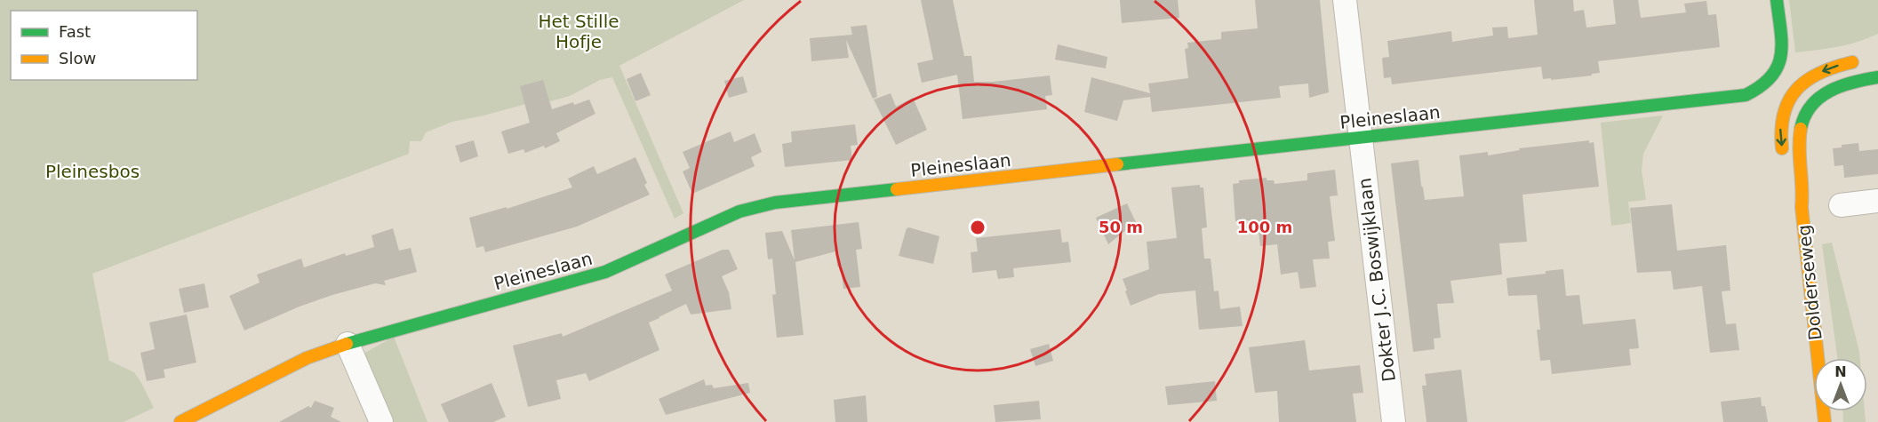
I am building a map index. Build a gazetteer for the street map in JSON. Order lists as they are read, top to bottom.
{
  "streets": {
    "street": ["Pleineslaan", "Dokter J.C. Boswijklaan", "Dolderseweg"]
  },
  "crossings": [
    ["Pleineslaan", "Dokter J.C. Boswijklaan"]
  ],
  "parks": ["Het Stille Hofje", "Pleinesbos"],
  "legend": ["Fast", "Slow"],
  "north": "top",
  "rings": ["50 m", "100 m"]
}
